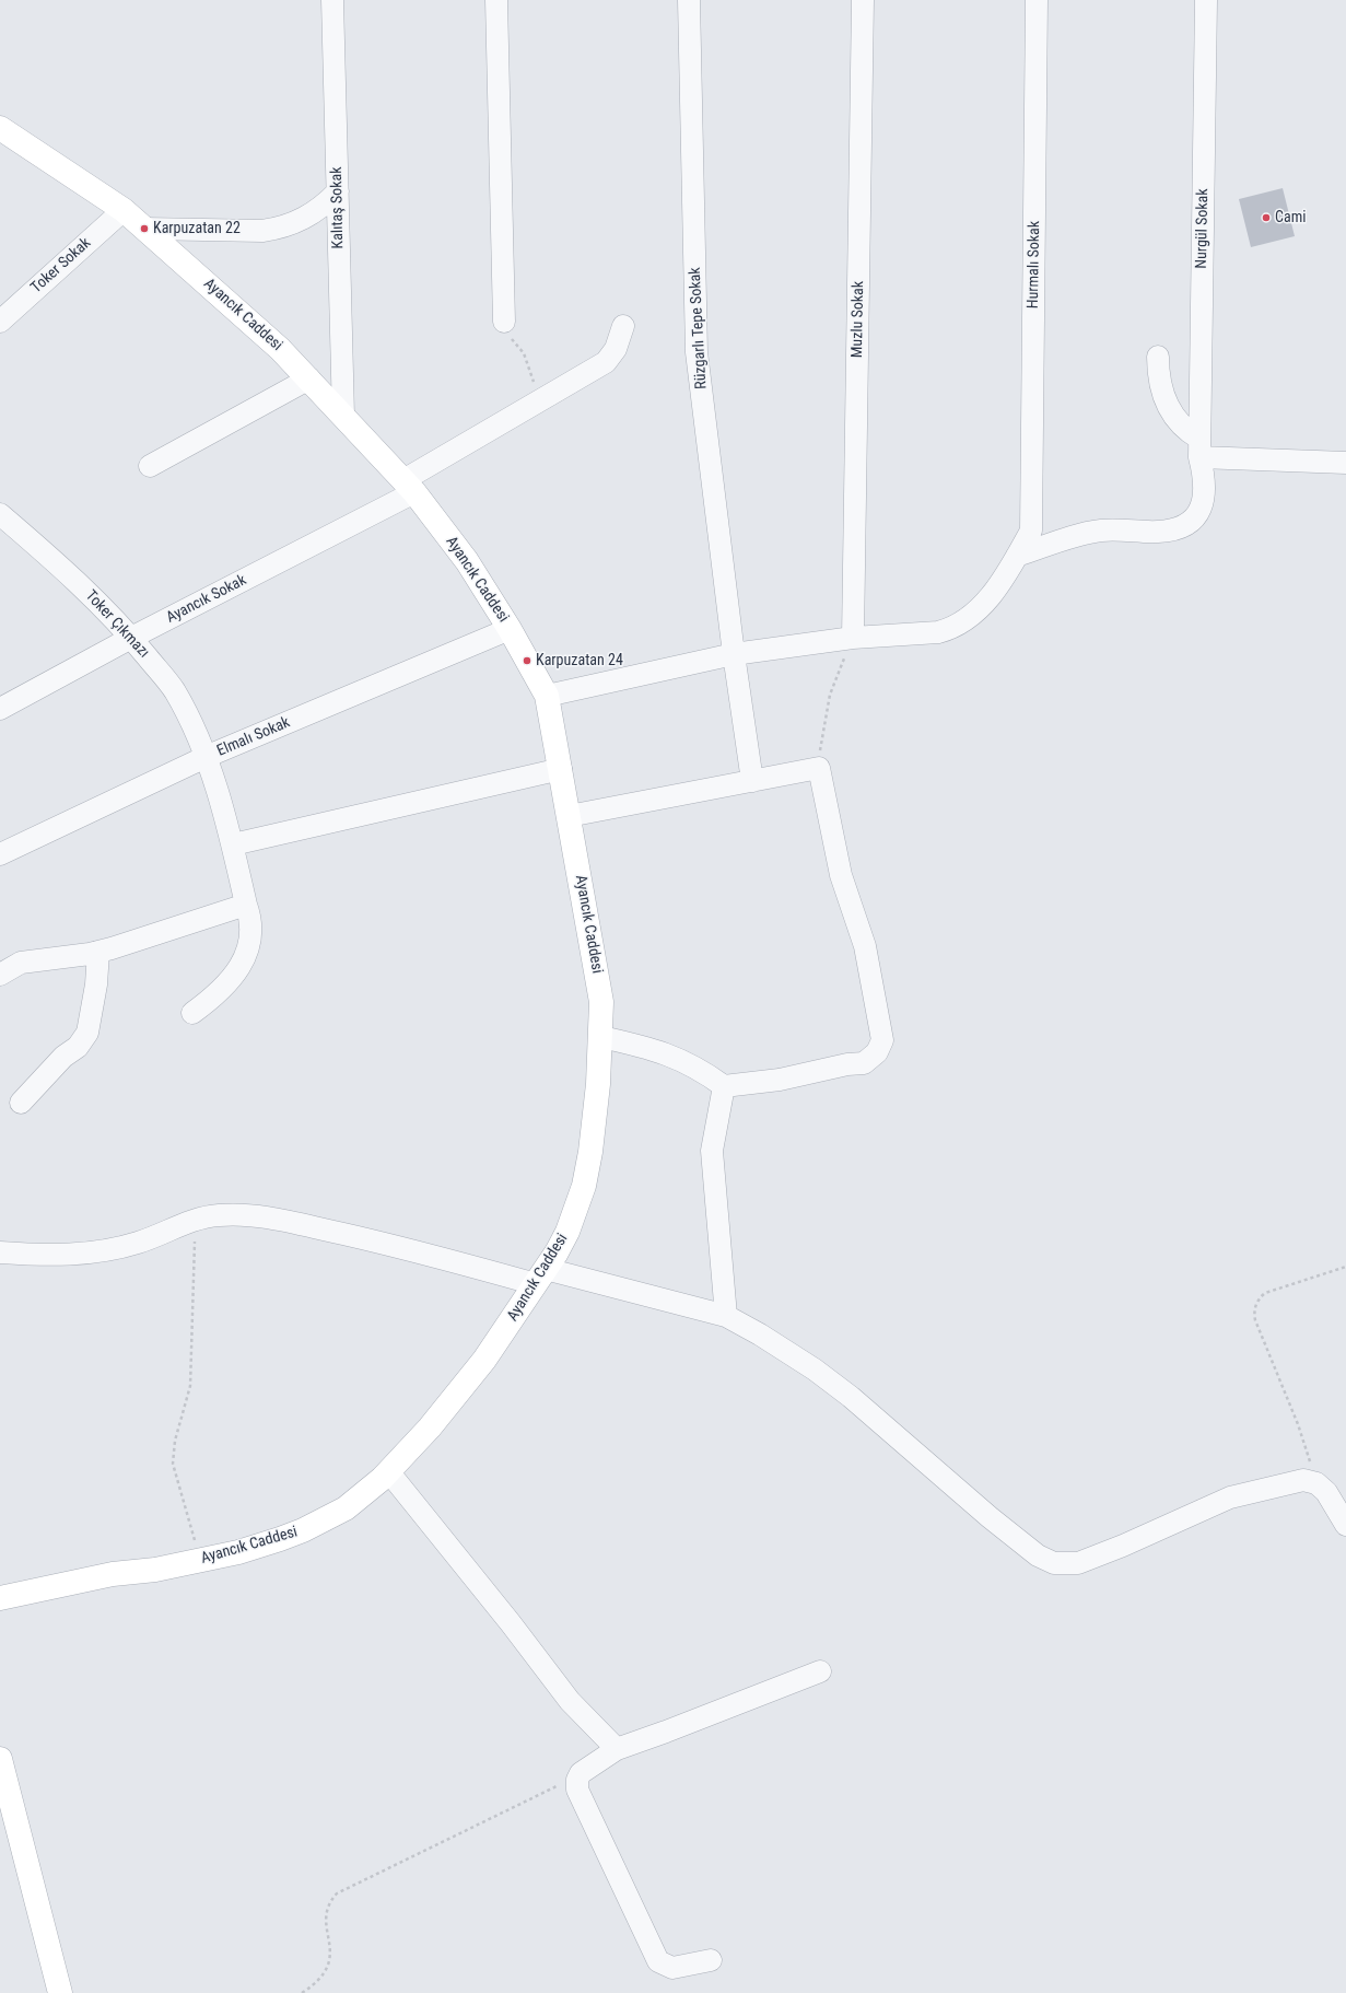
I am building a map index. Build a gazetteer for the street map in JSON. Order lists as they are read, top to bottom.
{
  "streets": {
    "street": [
      "Kalıtaş Sokak",
      "Nurgül Sokak",
      "Hurmalı Sokak",
      "Toker Sokak",
      "Ayancık Caddesi",
      "Muzlu Sokak",
      "Rüzgarlı Tepe Sokak",
      "Ayancık Sokak",
      "Toker Çıkmazı",
      "Elmalı Sokak"
    ]
  },
  "crossings": [
    ["Kalıtaş Sokak", "Ayancık Caddesi"],
    ["Nurgül Sokak", "Hurmalı Sokak"],
    ["Toker Sokak", "Ayancık Caddesi"],
    ["Ayancık Caddesi", "Ayancık Sokak"],
    ["Ayancık Caddesi", "Elmalı Sokak"],
    ["Ayancık Sokak", "Toker Çıkmazı"],
    ["Toker Çıkmazı", "Elmalı Sokak"]
  ],
  "places": ["Cami", "Karpuzatan 22", "Karpuzatan 24"]
}
